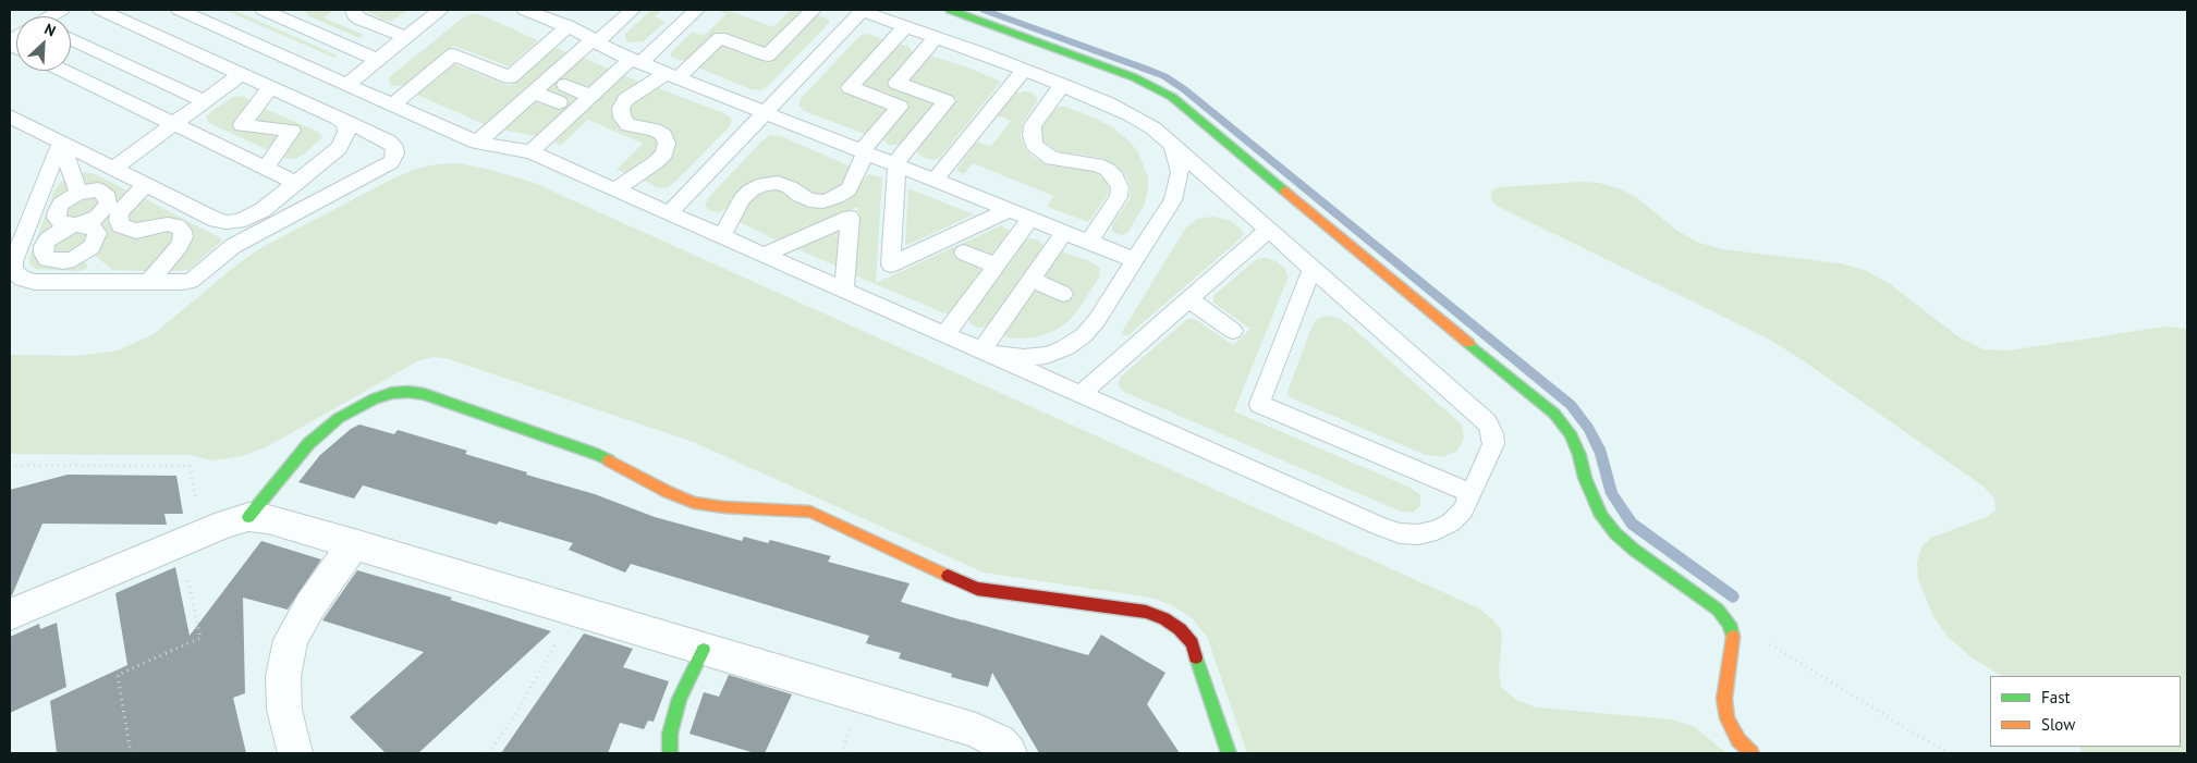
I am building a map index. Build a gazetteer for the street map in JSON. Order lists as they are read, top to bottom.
{
  "legend": ["Fast", "Slow"],
  "north": "top right"
}
